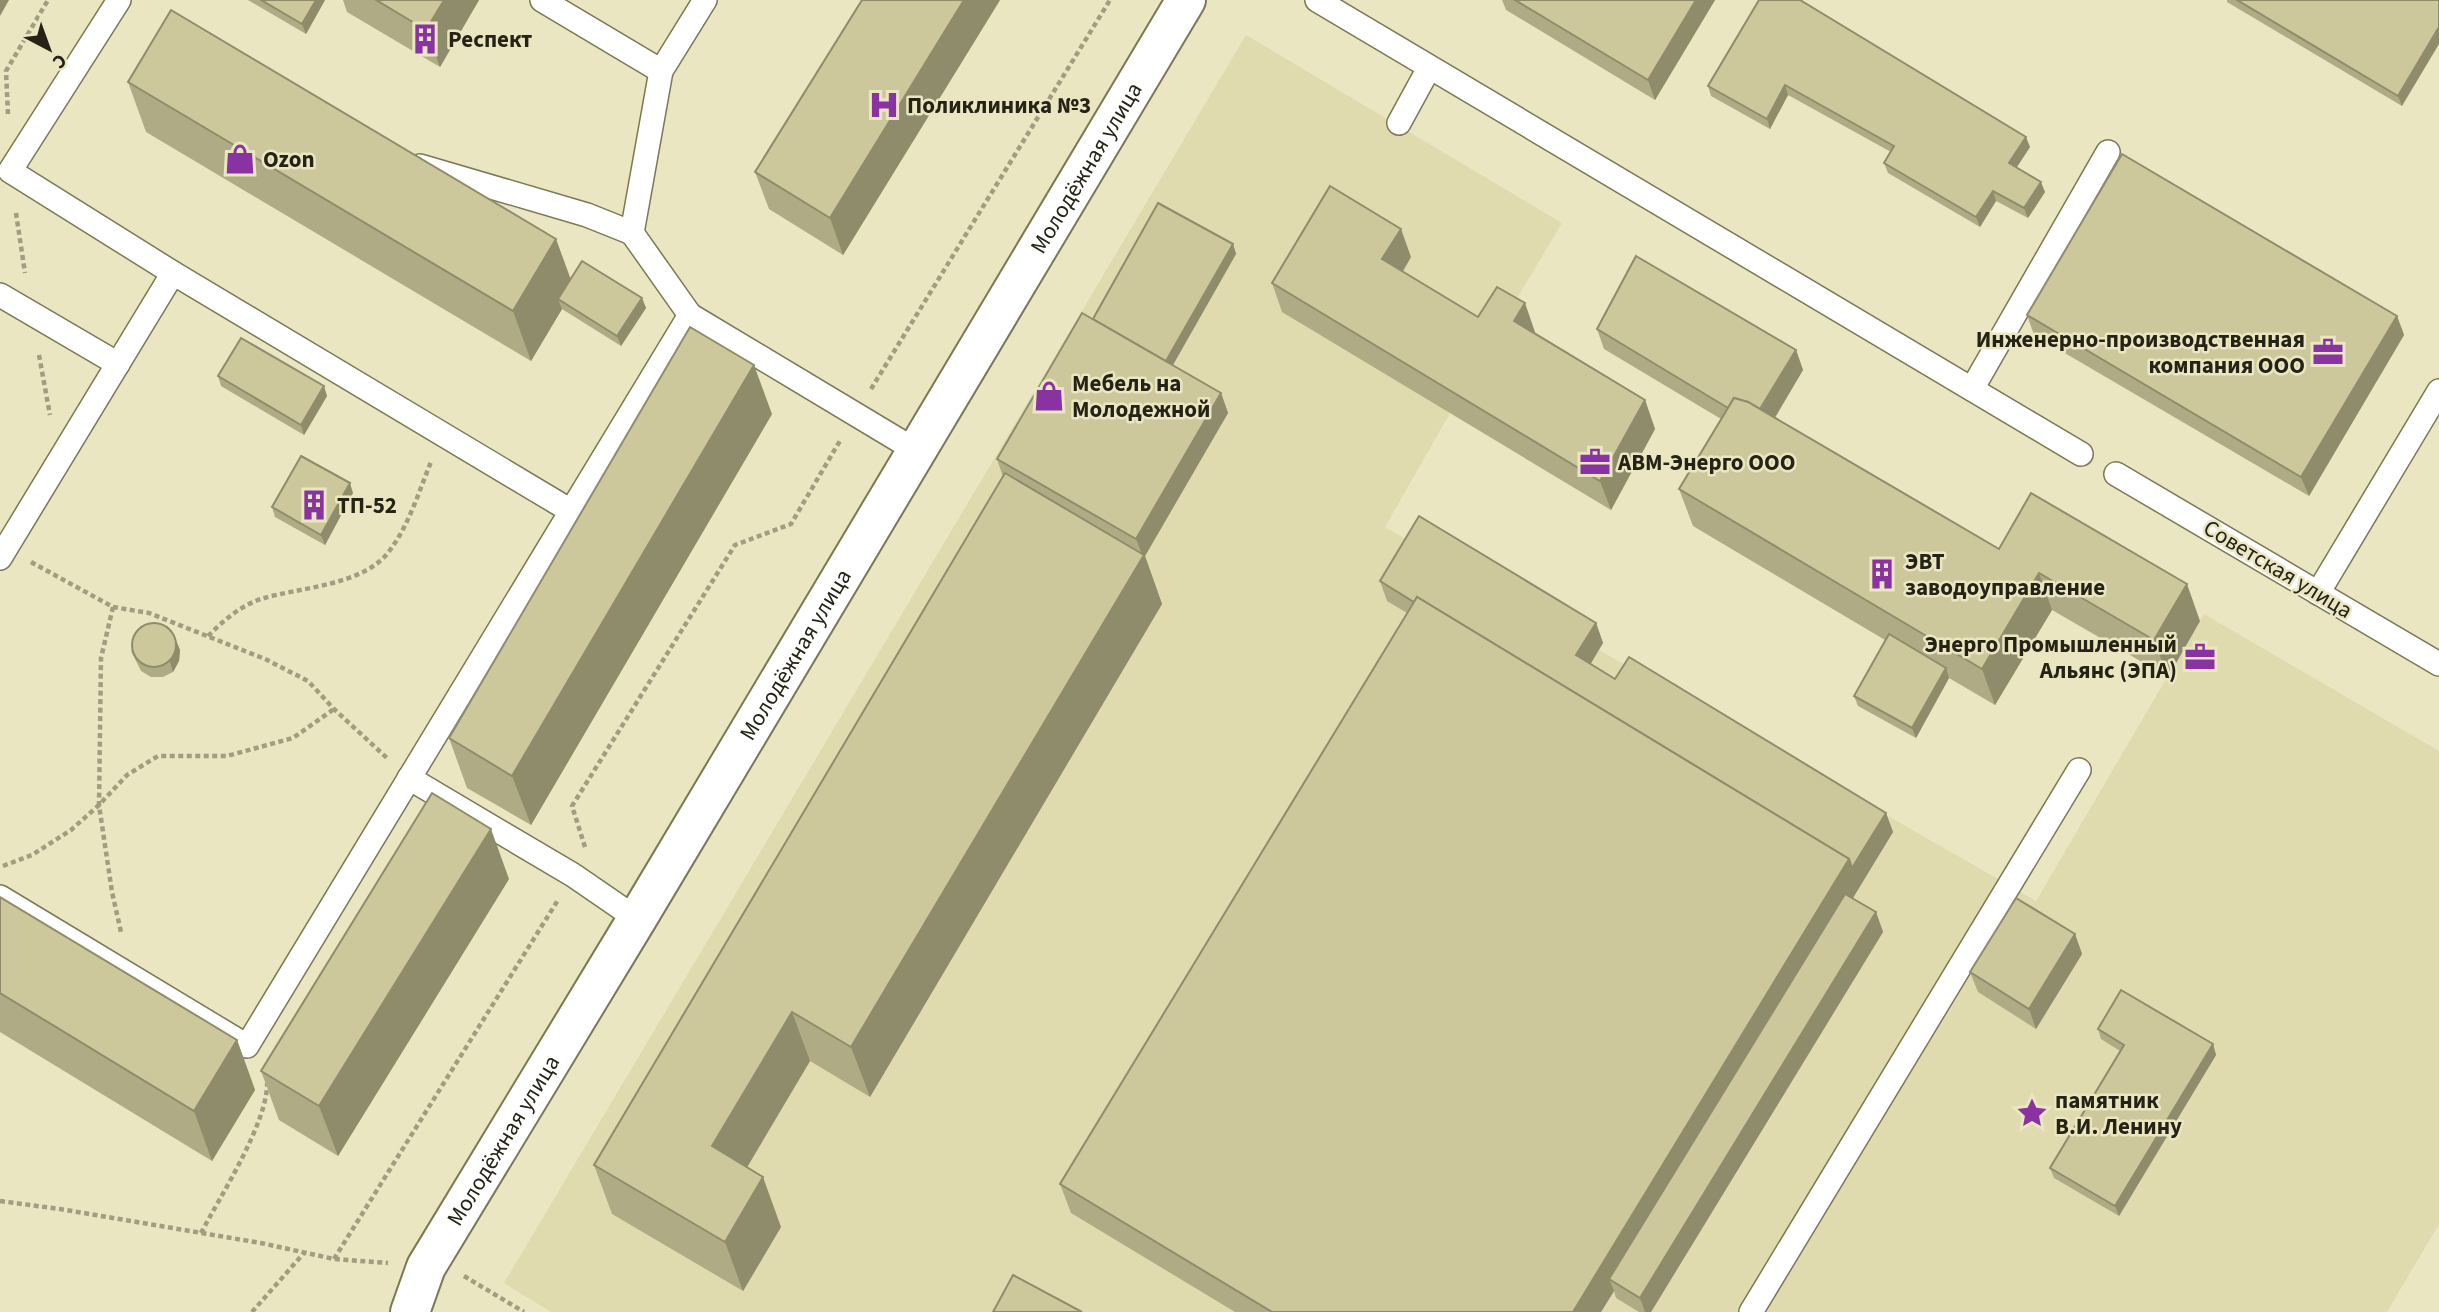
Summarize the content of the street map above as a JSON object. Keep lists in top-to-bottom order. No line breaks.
{"streets":{"street":["Молодёжная улица"],"lane":["Советская улица"]},"places":{"building":["Респект","ТП-52","ЭВТ заводоуправление"],"hospital":["Поликлиника №3"],"shop":["Ozon","Мебель на Молодежной"],"office":["Инженерно-производственная компания ООО","АВМ-Энерго ООО","Энерго Промышленный Альянс (ЭПА)"],"place":["памятник В.И. Ленину"]},"north":"bottom right"}
